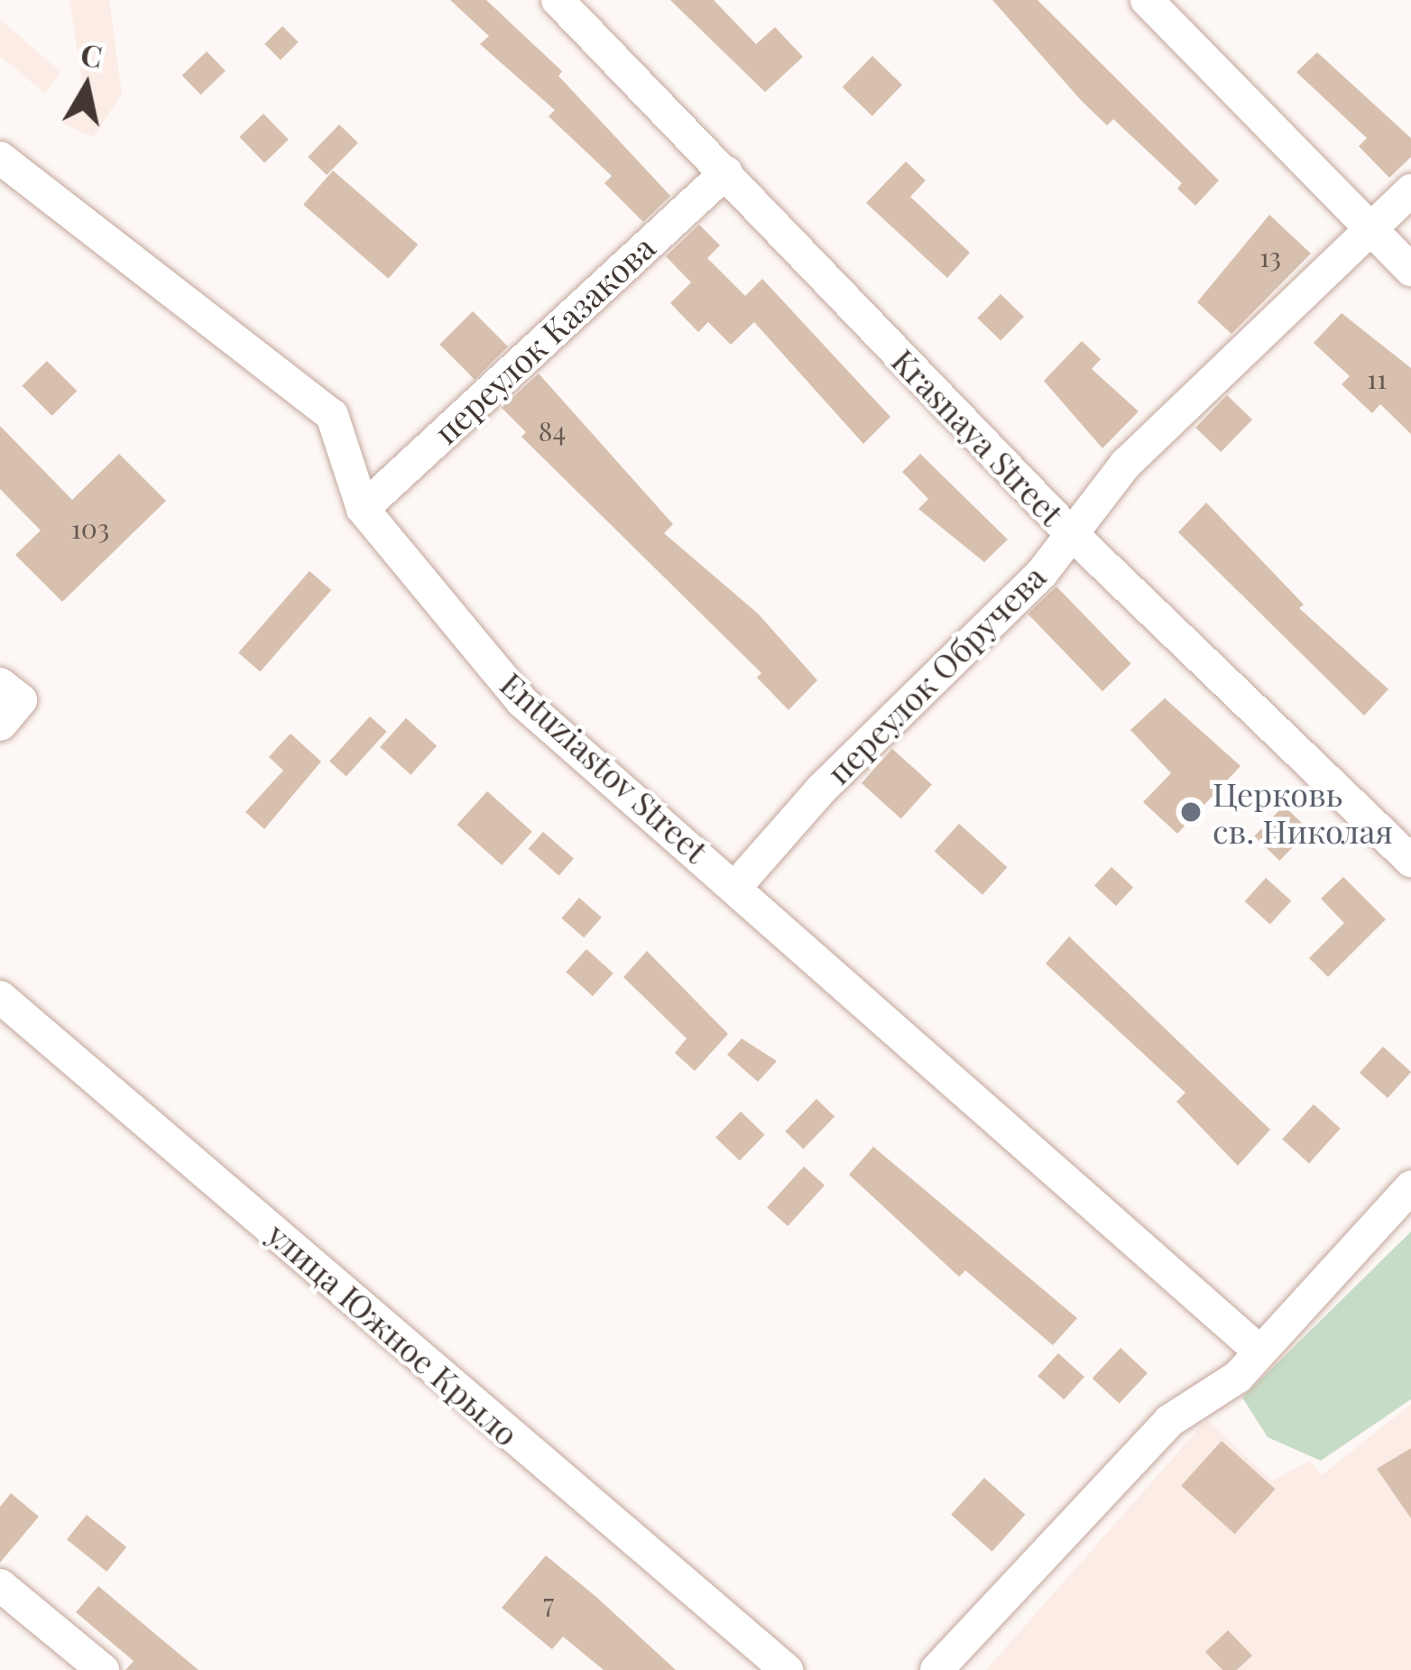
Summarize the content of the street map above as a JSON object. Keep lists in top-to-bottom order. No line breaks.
{"streets":{"street":["переулок Казакова","Krasnaya Street","переулок Обручева","Entuziastov Street","улица Южное Крыло"]},"crossings":[["переулок Казакова","Krasnaya Street"],["переулок Казакова","Entuziastov Street"],["Krasnaya Street","переулок Обручева"],["переулок Обручева","Entuziastov Street"]],"places":["Церковь св. Николая"],"house_numbers":["13","11","84","103","7"],"north":"top"}
